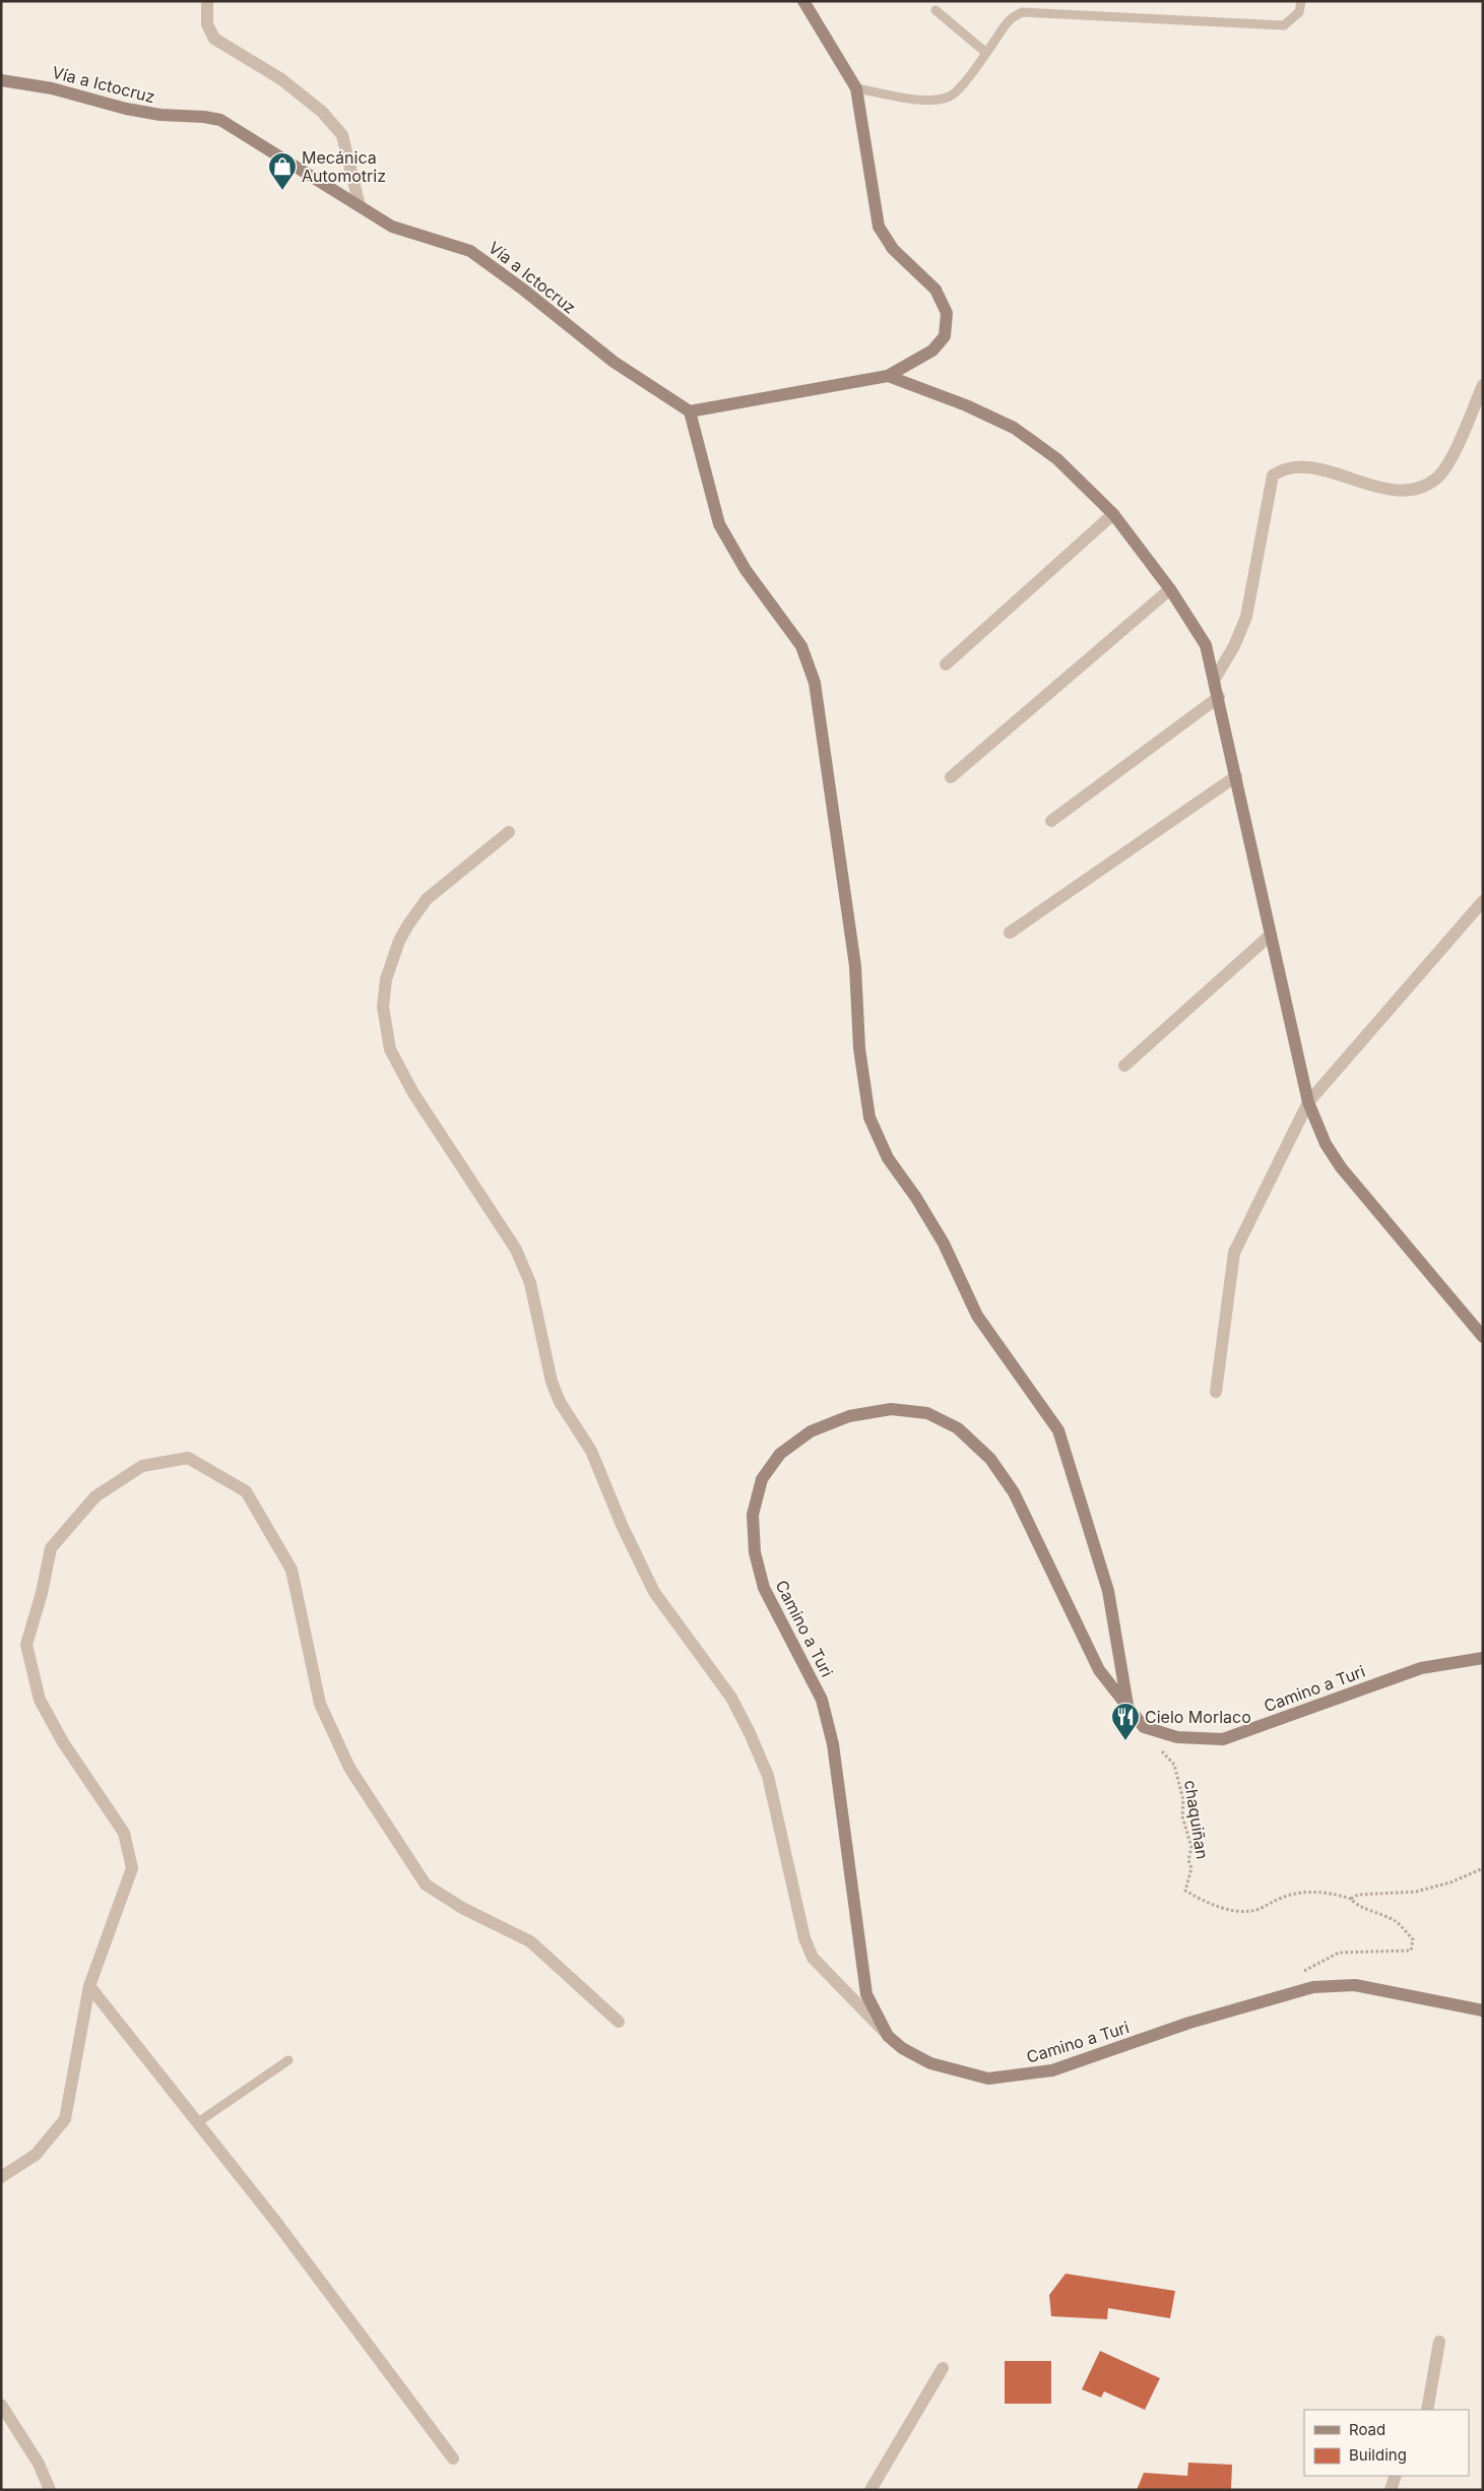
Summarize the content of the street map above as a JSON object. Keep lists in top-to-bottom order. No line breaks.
{"streets":{"street":["Vía a Ictocruz","Camino a Turi"],"path":["chaquiñan"]},"places":{"shop":["Mecánica Automotriz"],"restaurant":["Cielo Morlaco"]},"legend":["Road","Building"]}
